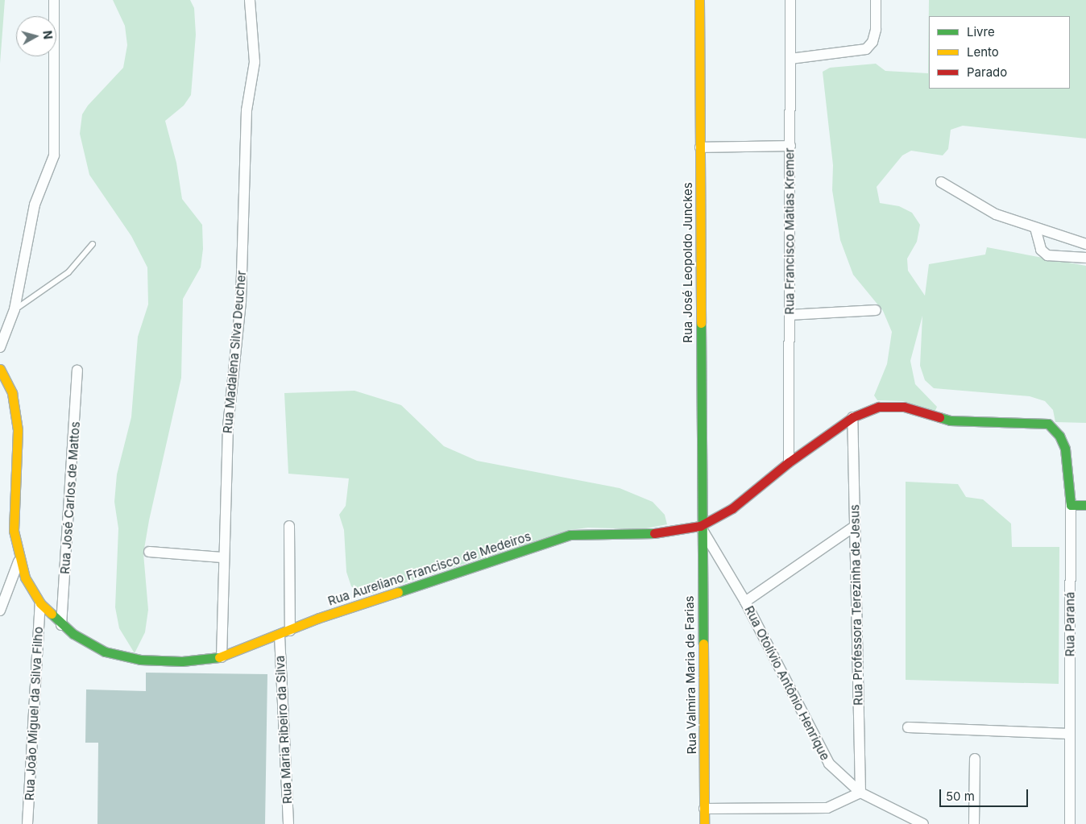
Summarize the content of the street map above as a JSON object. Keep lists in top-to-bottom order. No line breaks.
{"streets":{"street":["Rua Francisco Matias Kremer","Rua José Leopoldo Junckes","Rua Madalena Silva Deucher","Rua José Carlos de Mattos","Rua Aureliano Francisco de Medeiros","Rua Professora Terezinha de Jesus","Rua Paraná","Rua Valmira Maria de Farias","Rua Otolívio Antônio Henrique","Rua João Miguel da Silva Filho","Rua Maria Ribeiro da Silva"]},"crossings":[["Rua Francisco Matias Kremer","Rua Aureliano Francisco de Medeiros"],["Rua José Leopoldo Junckes","Rua Aureliano Francisco de Medeiros"],["Rua José Leopoldo Junckes","Rua Valmira Maria de Farias"],["Rua José Leopoldo Junckes","Rua Otolívio Antônio Henrique"],["Rua Madalena Silva Deucher","Rua Aureliano Francisco de Medeiros"],["Rua José Carlos de Mattos","Rua Aureliano Francisco de Medeiros"],["Rua Aureliano Francisco de Medeiros","Rua Professora Terezinha de Jesus"],["Rua Aureliano Francisco de Medeiros","Rua Paraná"],["Rua Aureliano Francisco de Medeiros","Rua Valmira Maria de Farias"],["Rua Aureliano Francisco de Medeiros","Rua Otolívio Antônio Henrique"],["Rua Aureliano Francisco de Medeiros","Rua João Miguel da Silva Filho"],["Rua Aureliano Francisco de Medeiros","Rua Maria Ribeiro da Silva"],["Rua Professora Terezinha de Jesus","Rua Otolívio Antônio Henrique"],["Rua Valmira Maria de Farias","Rua Otolívio Antônio Henrique"]],"legend":["Livre","Lento","Parado"],"scale_bar":"50 m","north":"right"}
